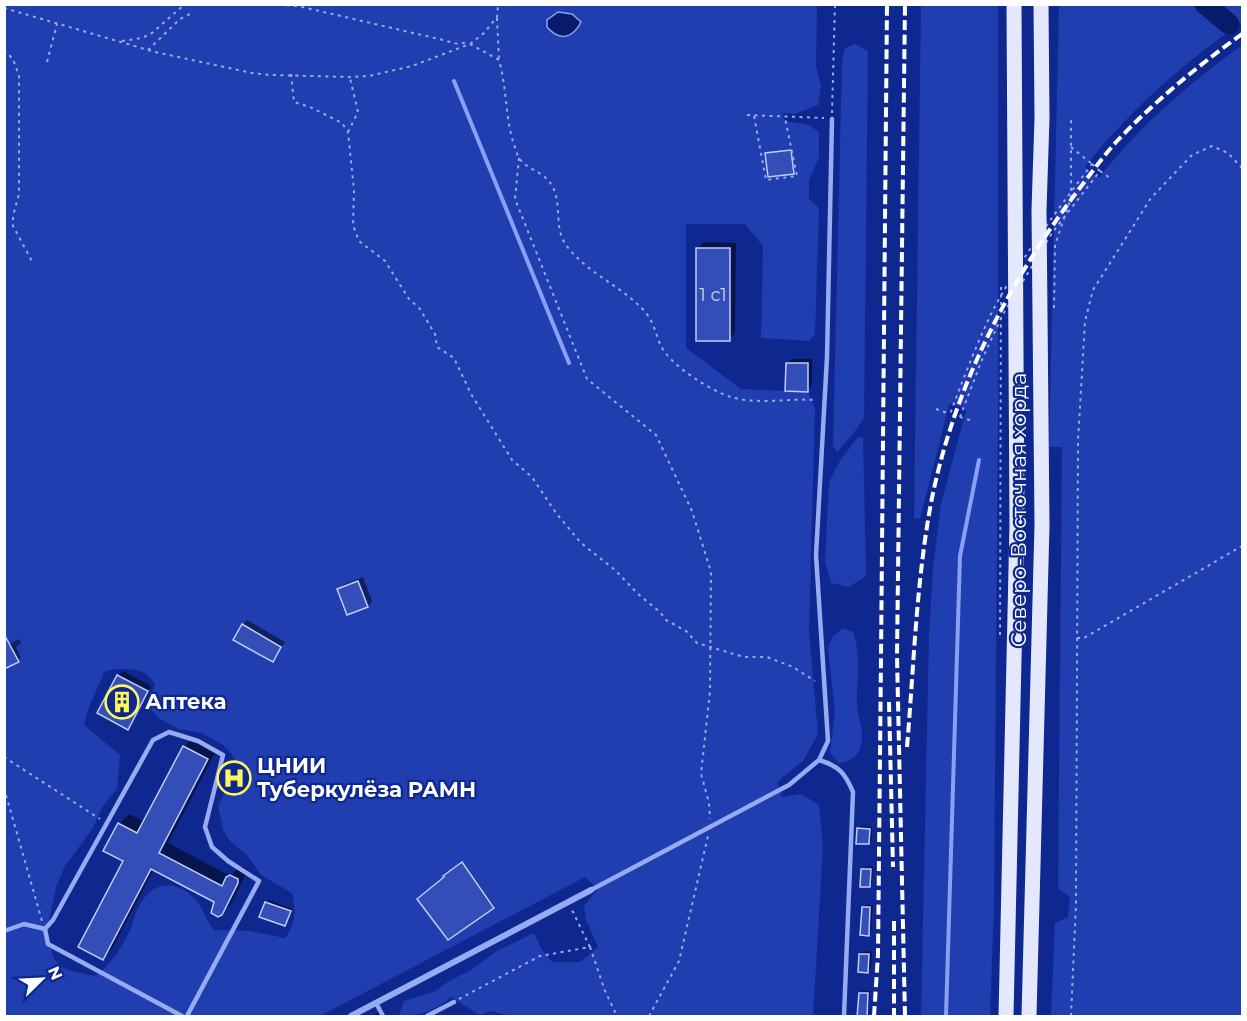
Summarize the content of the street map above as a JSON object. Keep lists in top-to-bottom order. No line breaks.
{"streets":{"main road":["Северо-Восточная хорда"]},"places":{"building":["Аптека"],"hospital":["ЦНИИ Туберкулёза РАМН"]},"house_numbers":["1 с1"],"north":"top right"}
